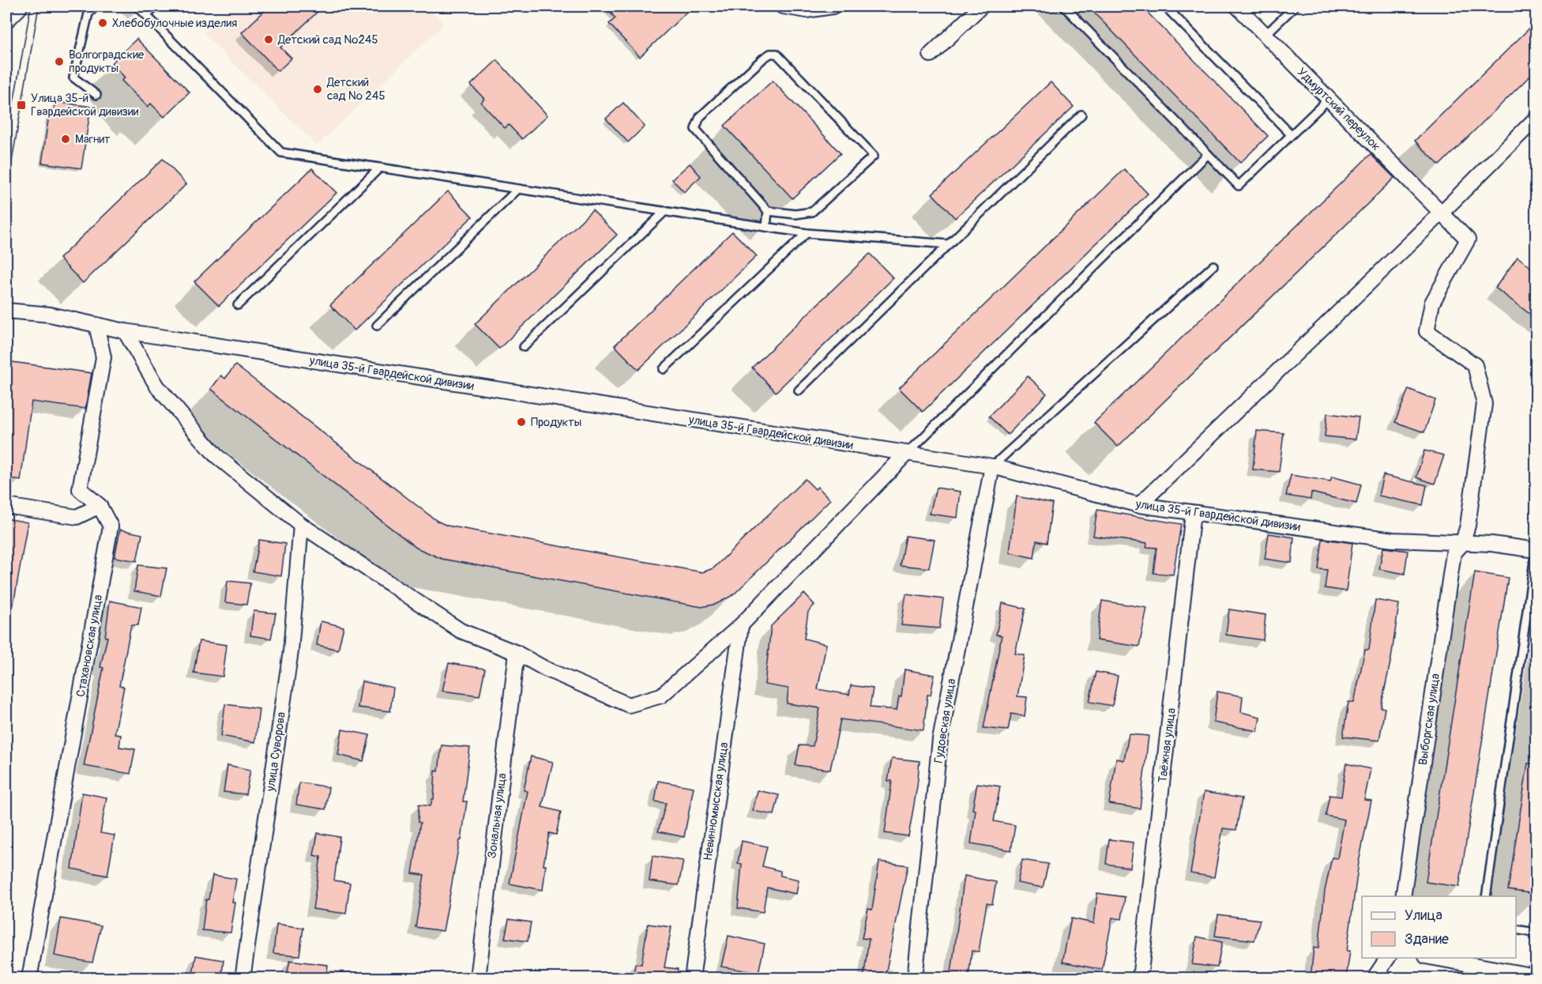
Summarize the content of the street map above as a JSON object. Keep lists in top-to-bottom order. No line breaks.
{"streets":{"street":["Удмуртский переулок","улица 35-й Гвардейской дивизии","Стахановская улица","Выборгская улица","Гудовская улица","Таёжная улица","улица Суворова","Невинномысская улица","Зональная улица"]},"crossings":[["Удмуртский переулок","улица 35-й Гвардейской дивизии"],["Удмуртский переулок","Выборгская улица"],["улица 35-й Гвардейской дивизии","Стахановская улица"],["улица 35-й Гвардейской дивизии","Выборгская улица"],["улица 35-й Гвардейской дивизии","Гудовская улица"],["улица 35-й Гвардейской дивизии","Таёжная улица"]],"places":{"other":["Хлебобулочные изделия","Детский сад №245","Волгоградские продукты","Детский сад № 245","Магнит","Продукты"],"transit":["Улица 35-й Гвардейской дивизии"]},"legend":["Улица","Здание"]}
